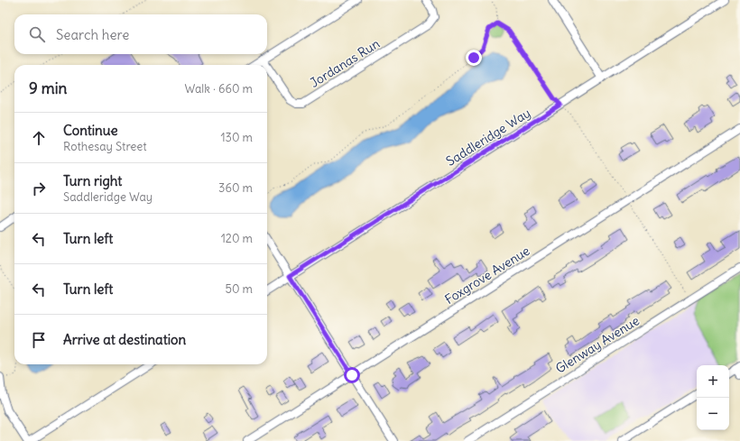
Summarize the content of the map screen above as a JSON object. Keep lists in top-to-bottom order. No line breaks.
{"streets":{"street":["Jordanas Run","Saddleridge Way","Foxgrove Avenue","Glenway Avenue"]},"page":{"search":"Search here","heading":["9 min","Walk · 660 m"],"list":[["Continue","Rothesay Street","130 m"],["Turn right","Saddleridge Way","360 m"],["Turn left","120 m"],["Turn left","50 m"],"Arrive at destination"],"map_buttons":["+","−"]}}
